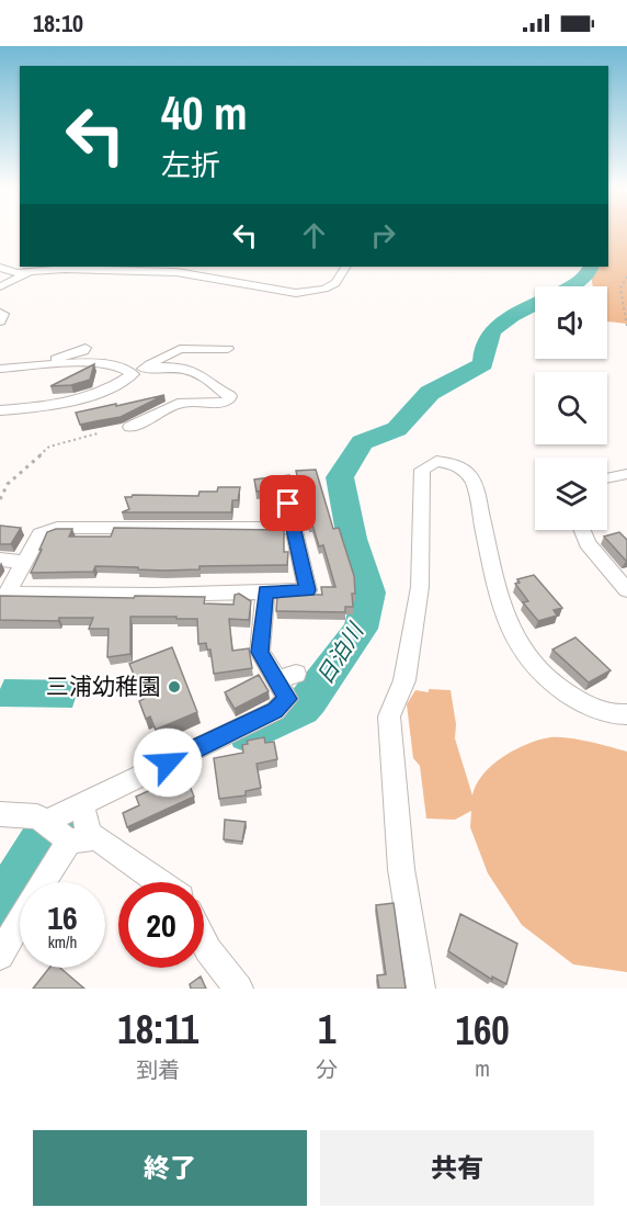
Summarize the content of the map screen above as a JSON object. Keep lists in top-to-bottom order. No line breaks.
{"water":["日泊川"],"places":["三浦幼稚園"],"page":{"status":"18:10","turn":["40 m","左折"],"speed":"16 km/h","limit":"20","eta":["18:11","到着","1","分","160","m"],"buttons":["終了","共有"]}}
